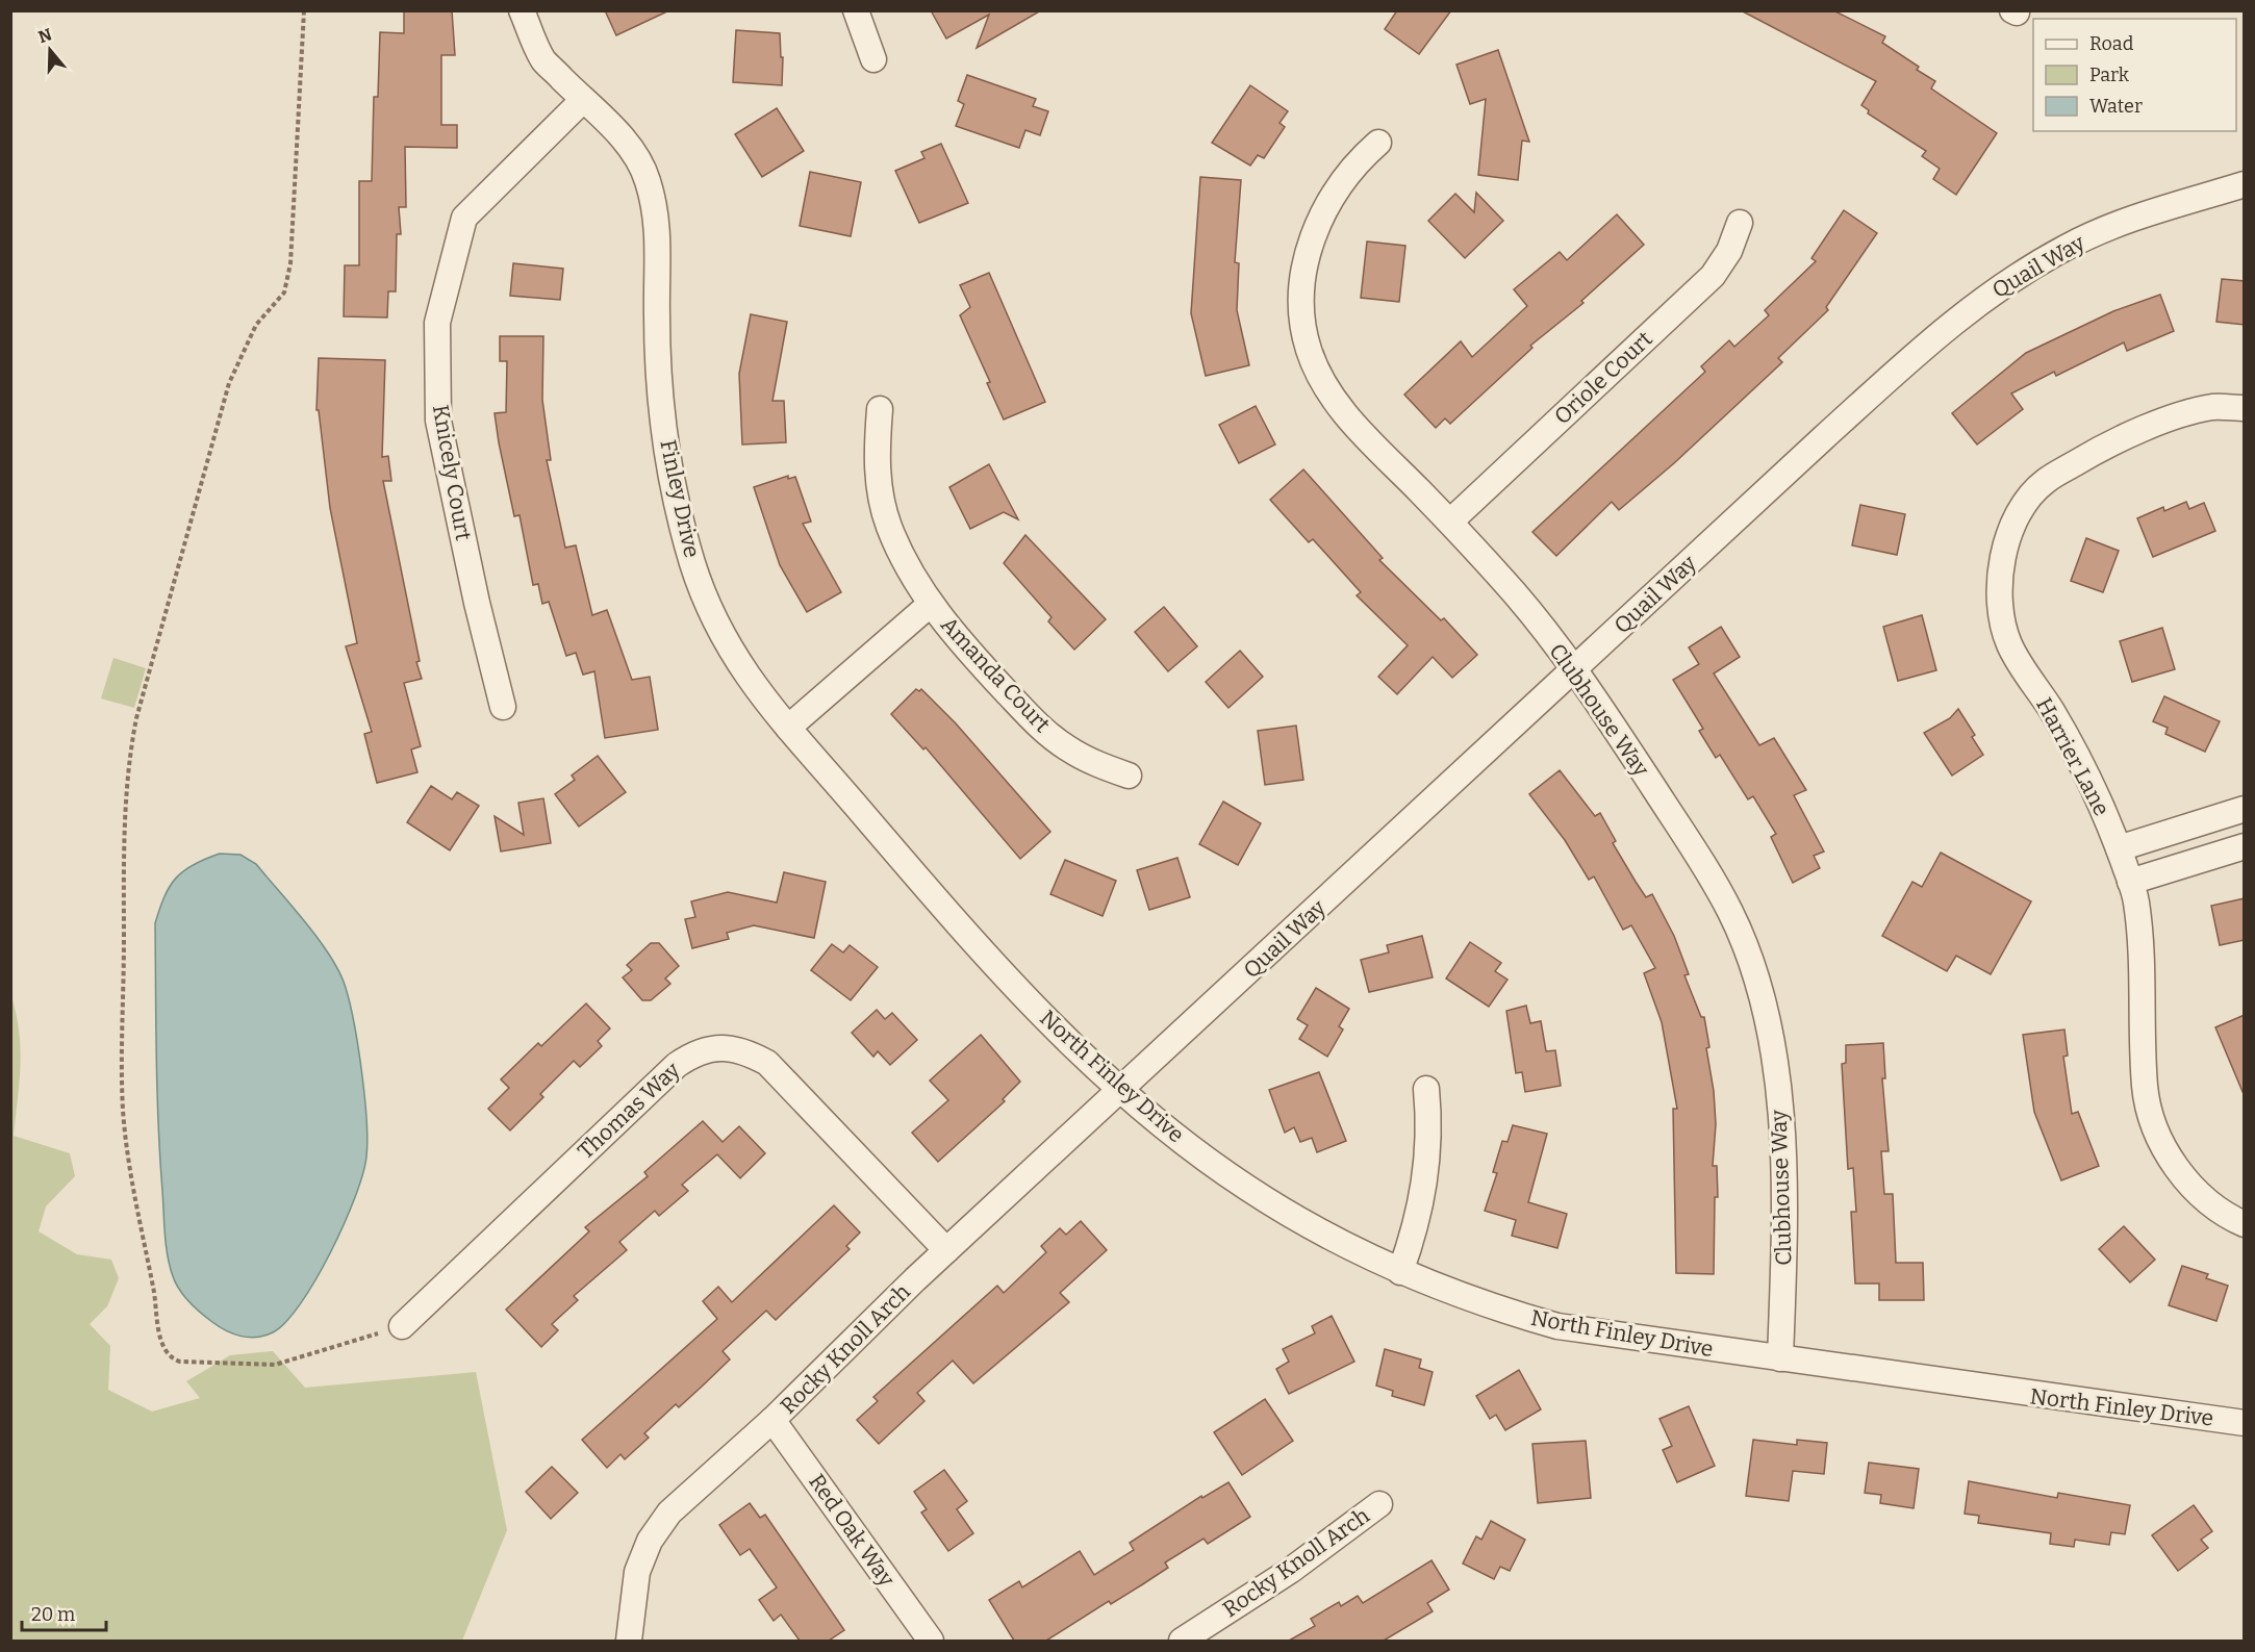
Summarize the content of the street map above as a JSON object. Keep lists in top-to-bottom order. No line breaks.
{"streets":{"street":["Quail Way","Oriole Court","Knicely Court","Finley Drive","Amanda Court","Clubhouse Way","Harrier Lane","North Finley Drive","Thomas Way","Rocky Knoll Arch","Red Oak Way"]},"crossings":[["Quail Way","Clubhouse Way"],["Quail Way","North Finley Drive"],["Quail Way","Rocky Knoll Arch"],["Oriole Court","Clubhouse Way"],["Knicely Court","Finley Drive"],["Finley Drive","Amanda Court"],["Finley Drive","North Finley Drive"],["Clubhouse Way","North Finley Drive"],["North Finley Drive","Rocky Knoll Arch"],["Thomas Way","Rocky Knoll Arch"],["Rocky Knoll Arch","Red Oak Way"]],"legend":["Road","Park","Water"],"scale_bar":"20 m","north":"top"}
